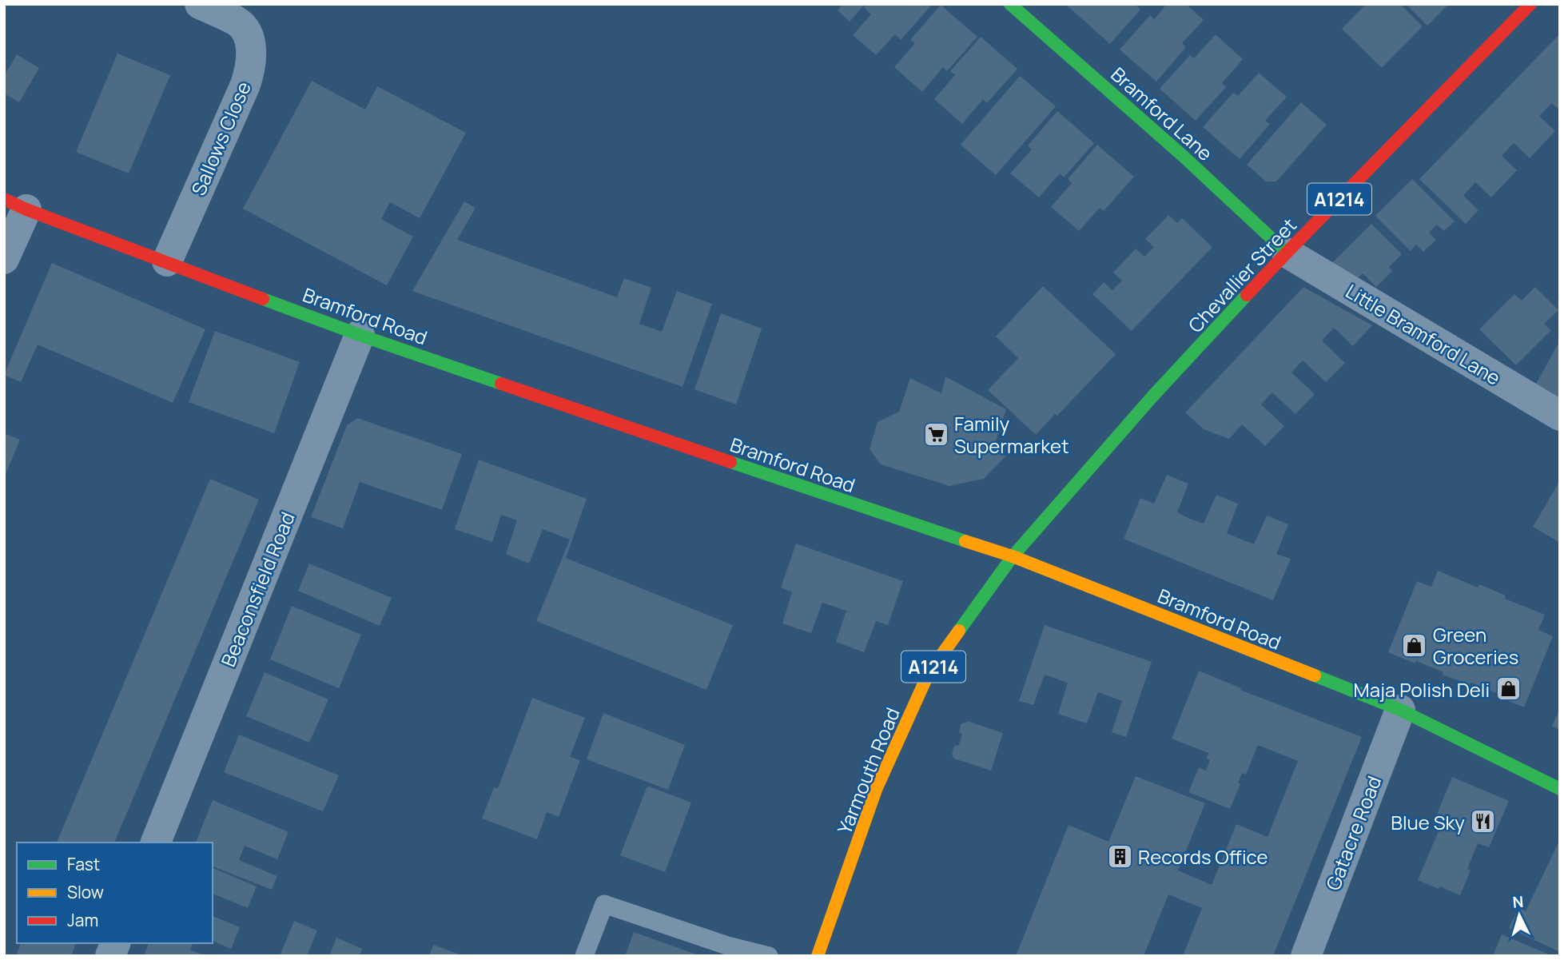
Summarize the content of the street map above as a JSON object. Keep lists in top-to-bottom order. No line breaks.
{"streets":{"main road":["Bramford Lane","A1214","Chevallier Street","Bramford Road","Yarmouth Road"],"street":["Sallows Close","Little Bramford Lane","Beaconsfield Road","Gatacre Road"]},"crossings":[["Bramford Lane","Chevallier Street"],["Bramford Lane","Little Bramford Lane"],["Sallows Close","Bramford Road"],["Chevallier Street","Bramford Road"],["Chevallier Street","Little Bramford Lane"],["Chevallier Street","Yarmouth Road"],["Bramford Road","Beaconsfield Road"],["Bramford Road","Yarmouth Road"],["Bramford Road","Gatacre Road"]],"places":{"supermarket":["Family Supermarket"],"shop":["Green Groceries","Maja Polish Deli"],"restaurant":["Blue Sky"],"building":["Records Office"]},"legend":["Fast","Slow","Jam"],"north":"top"}
